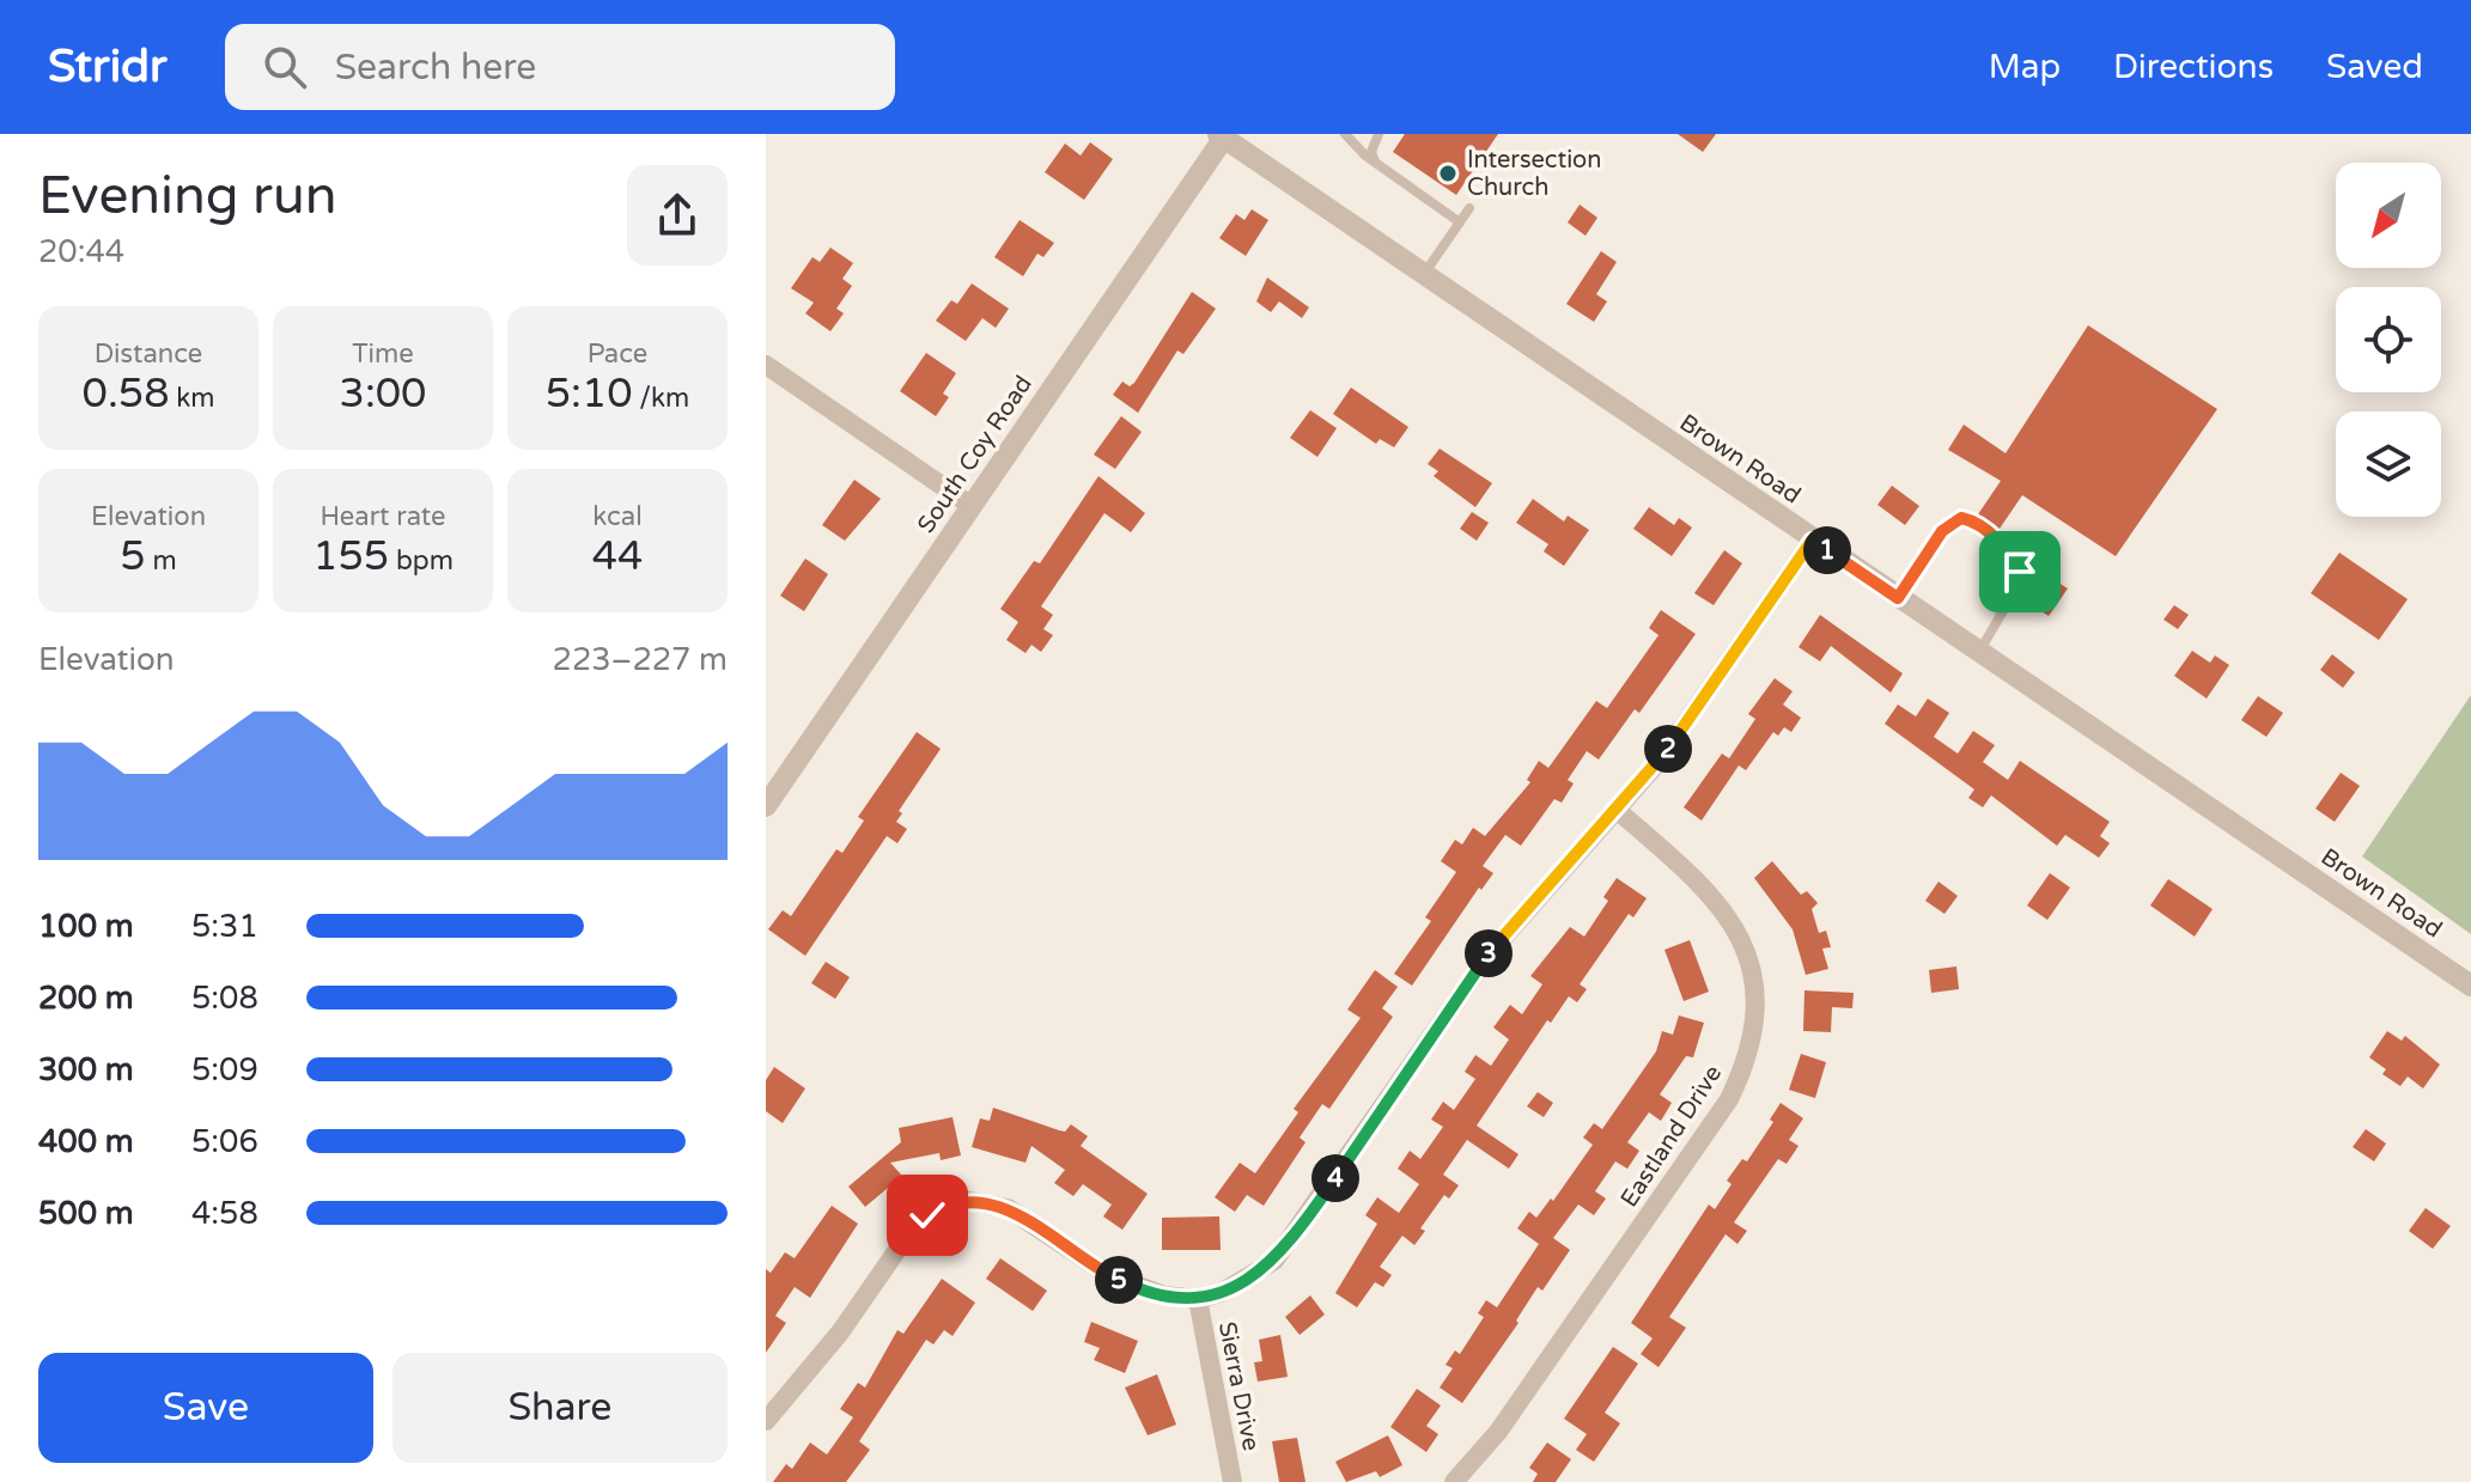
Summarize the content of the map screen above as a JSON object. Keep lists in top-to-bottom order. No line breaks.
{"streets":{"street":["South Coy Road","Brown Road","Eastland Drive","Sierra Drive"]},"crossings":[["South Coy Road","Brown Road"]],"places":["Intersection Church"],"north":"bottom left","page":{"header":"Stridr","search":"Search here","nav":["Map","Directions","Saved"],"heading":["Evening run","20:44"],"stats":[["Distance","0.58 km"],["Time","3:00"],["Pace","5:10 /km"],["Elevation","5 m"],["Heart rate","155 bpm"],["kcal","44"]],"pins":["1","2","3","4","5"],"chart":["Elevation","223–227 m"],"list":[{"name":"100 m","note":"5:31"},{"name":"200 m","note":"5:08"},{"name":"300 m","note":"5:09"},{"name":"400 m","note":"5:06"},{"name":"500 m","note":"4:58"}],"buttons":["Save","Share"]}}
